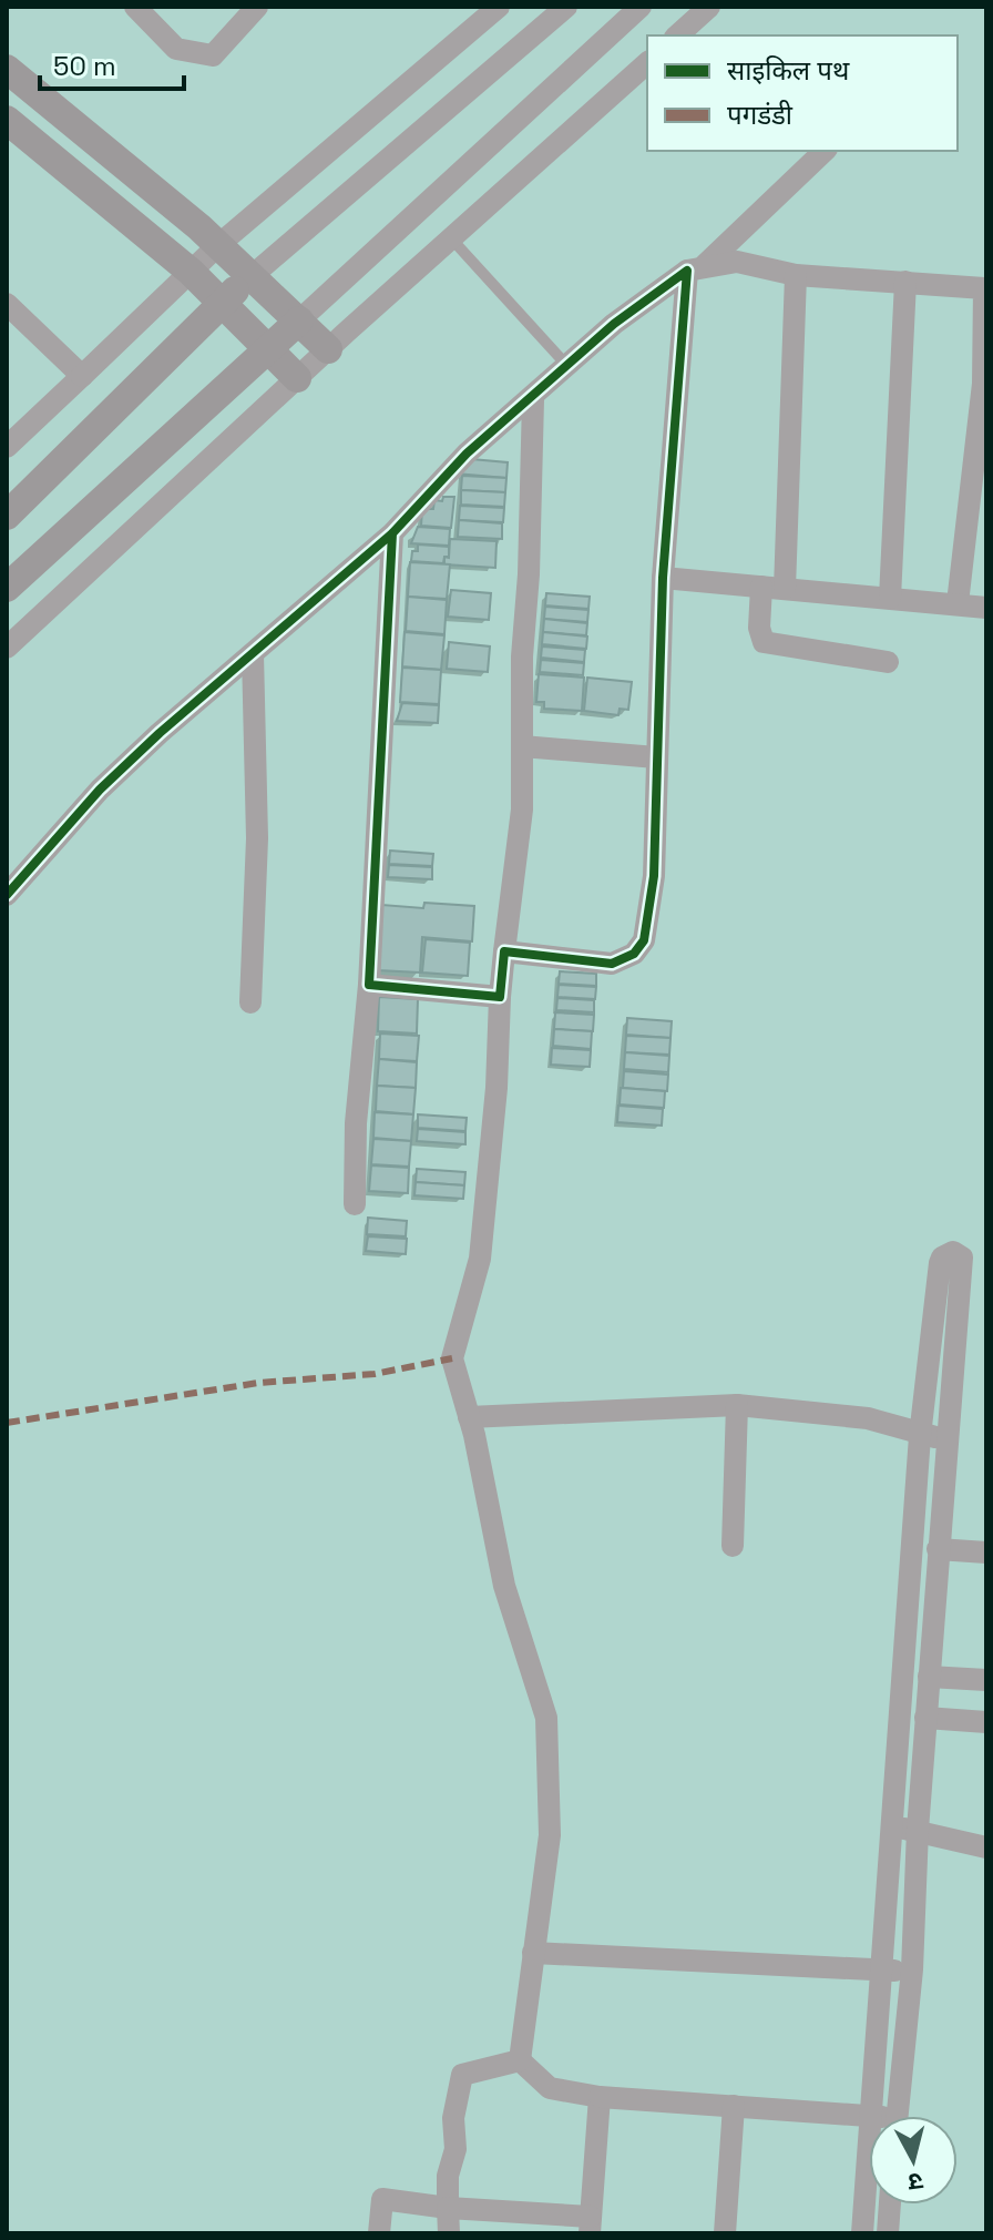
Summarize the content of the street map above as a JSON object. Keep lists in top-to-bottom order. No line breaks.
{"legend":["साइकिल पथ","पगडंडी"],"scale_bar":"50 m","north":"bottom"}
